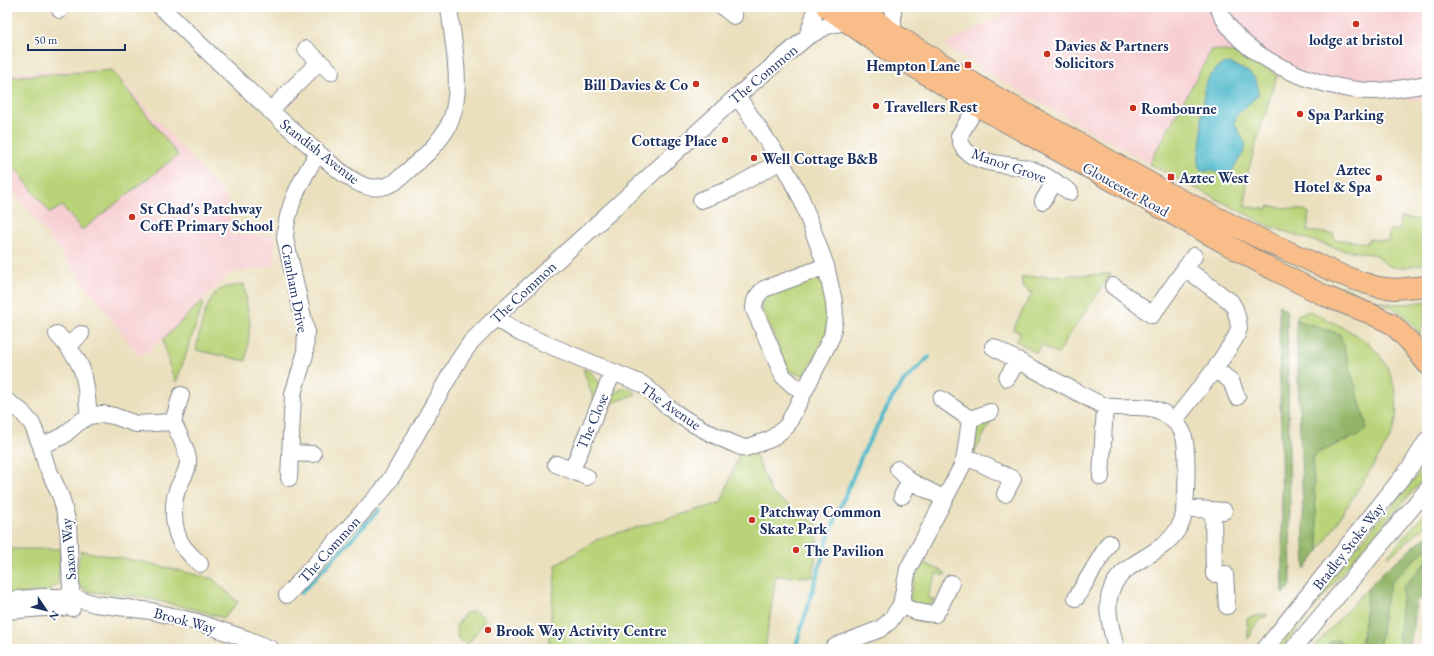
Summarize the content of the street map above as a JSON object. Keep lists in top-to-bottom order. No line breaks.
{"streets":{"main road":["Gloucester Road"],"street":["The Common","Standish Avenue","Manor Grove","Cranham Drive","The Avenue","The Close","Bradley Stoke Way","Saxon Way","Brook Way"]},"crossings":[["The Common","Gloucester Road"],["The Common","The Avenue"],["Standish Avenue","Cranham Drive"],["Manor Grove","Gloucester Road"],["The Avenue","The Close"],["Saxon Way","Brook Way"]],"places":{"other":["lodge at bristol","Davies & Partners Solicitors","Bill Davies & Co","Travellers Rest","Rombourne","Spa Parking","Cottage Place","Well Cottage B&B","Aztec Hotel & Spa","St Chad's Patchway CofE Primary School","Patchway Common Skate Park","The Pavilion","Brook Way Activity Centre"],"transit":["Hempton Lane","Aztec West"]},"scale_bar":"50 m","north":"bottom right"}
